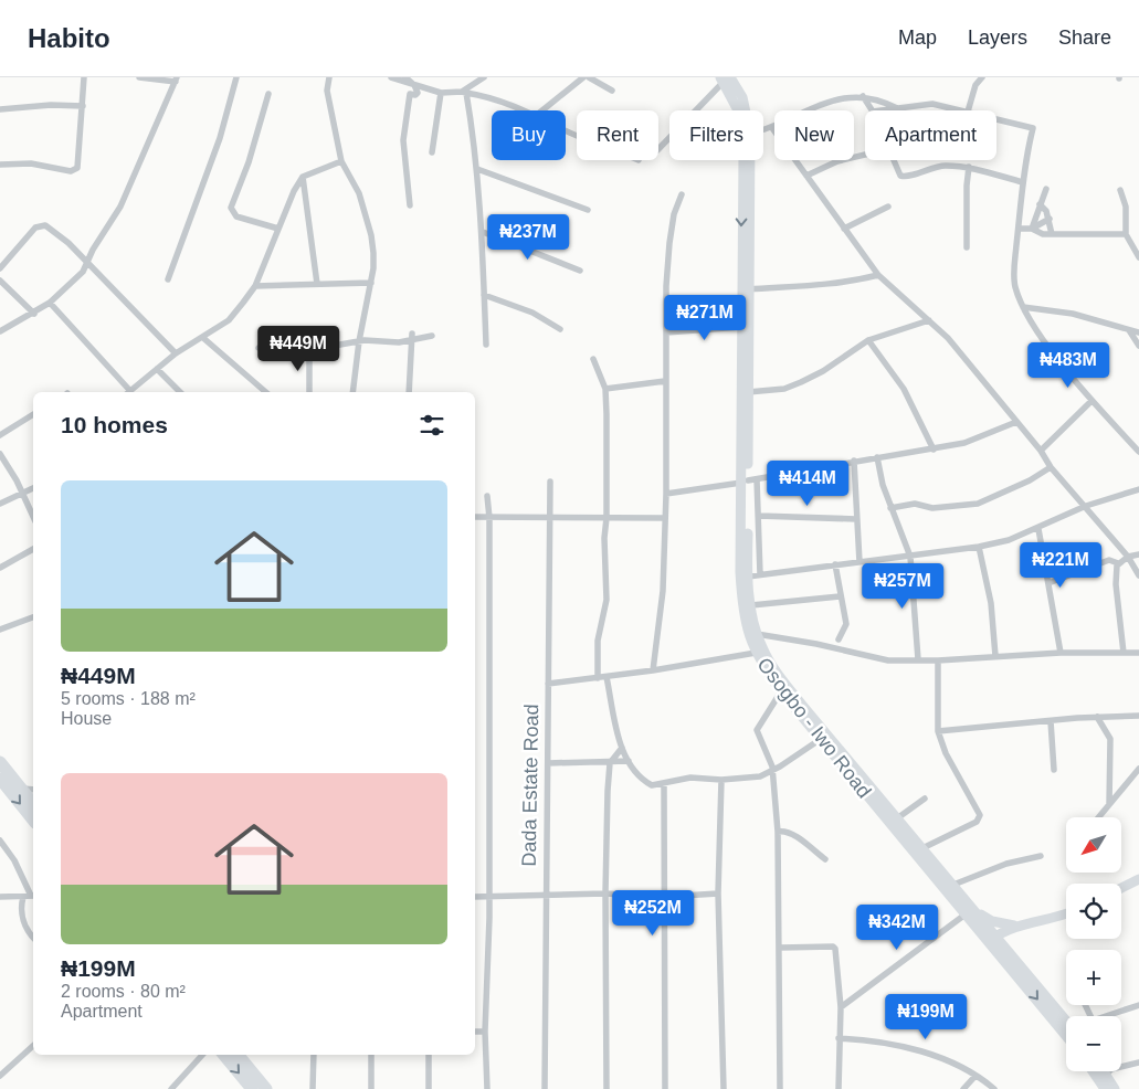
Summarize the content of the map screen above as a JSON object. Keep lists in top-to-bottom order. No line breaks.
{"streets":{"main road":["Osogbo - Iwo Road"],"street":["Dada Estate Road"]},"north":"bottom left","page":{"header":"Habito","nav":["Map","Layers","Share"],"chip":["Buy","Rent","Filters","New","Apartment"],"price":["₦237M","₦271M","₦449M","₦483M","₦414M","₦221M","₦257M","₦252M","₦342M","₦199M"],"heading":"10 homes","list":[{"name":"₦449M","note":"5 rooms · 188 m² · House"},{"name":"₦199M","note":"2 rooms · 80 m² · Apartment"}],"map_buttons":["+","−"]}}
